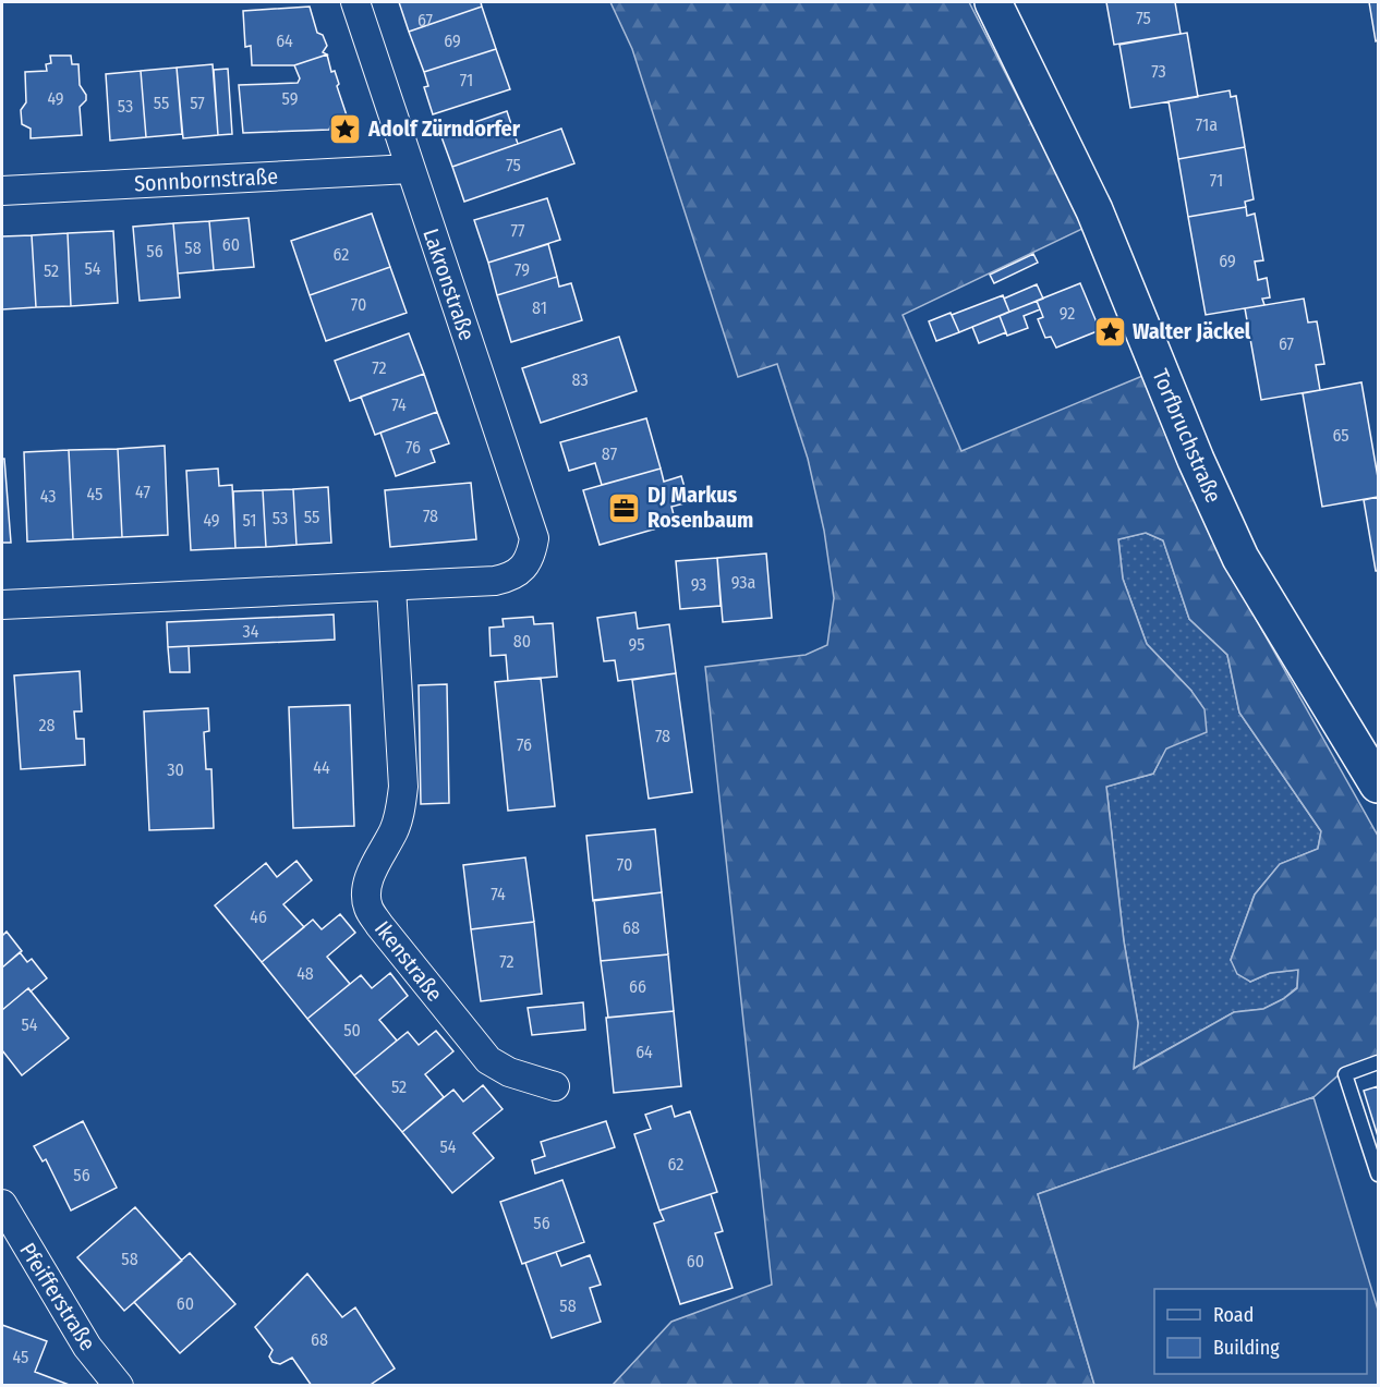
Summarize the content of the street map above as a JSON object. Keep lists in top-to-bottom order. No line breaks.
{"streets":{"main road":["Torfbruchstraße"],"street":["Sonnbornstraße","Lakronstraße","Ikenstraße","Pfeifferstraße"]},"crossings":[["Sonnbornstraße","Lakronstraße"],["Lakronstraße","Ikenstraße"]],"places":{"place":["Adolf Zürndorfer","Walter Jäckel"],"office":["DJ Markus Rosenbaum"]},"house_numbers":["75","67","64","69","73","71","49","59","55","57","53","71a","75","71","77","60","58","56","62","69","54","79","52","70","81","92","67","72","83","74","65","76","87","47","45","43","78","55","53","49","51","93a","93","34","80","95","28","78","76","44","30","70","74","46","68","72","48","66","54","50","64","52","54","62","56","56","58","60","60","58","68","45"],"legend":["Road","Building"]}
